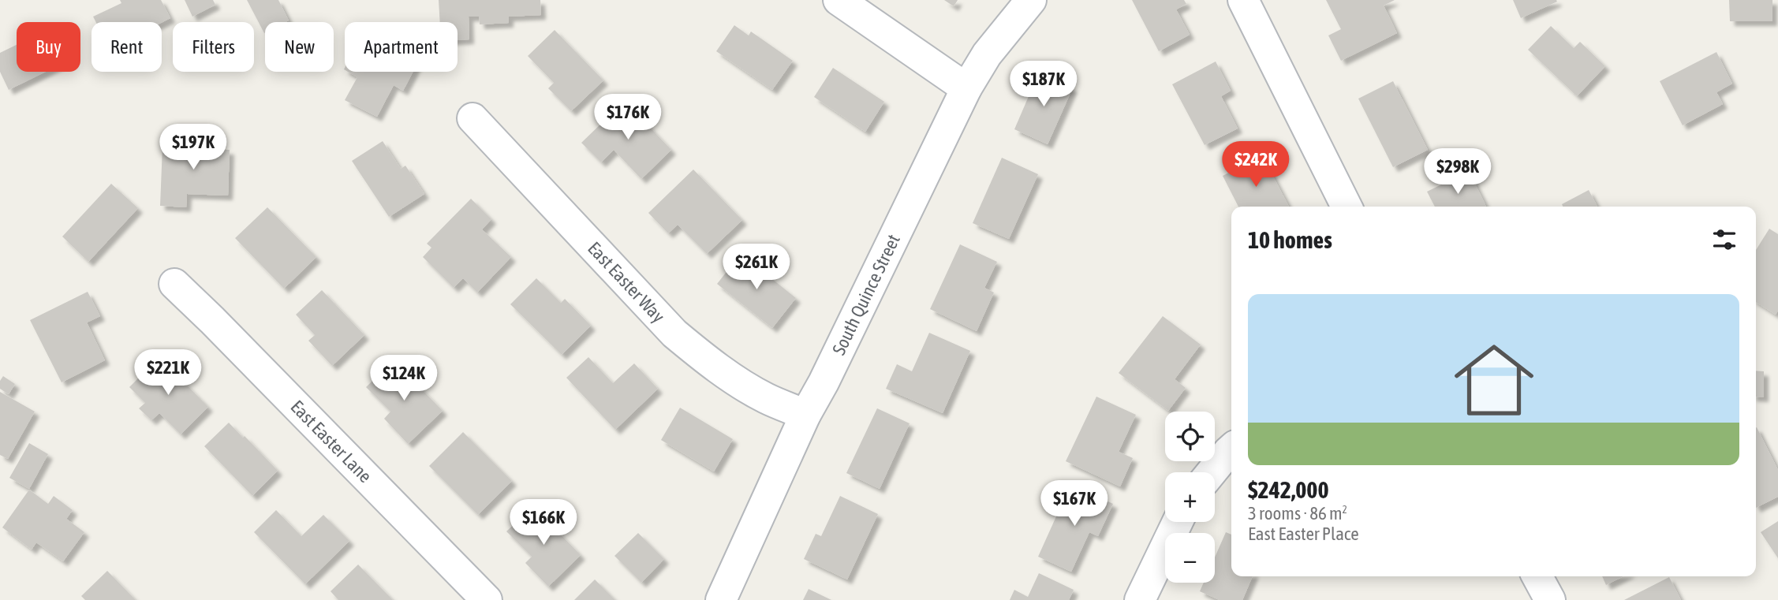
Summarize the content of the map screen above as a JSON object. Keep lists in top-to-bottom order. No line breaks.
{"streets":{"street":["East Easter Way","South Quince Street","East Easter Lane"]},"crossings":[["East Easter Way","South Quince Street"]],"page":{"chip":["Buy","Rent","Filters","New","Apartment"],"price":["$187K","$176K","$197K","$242K","$298K","$261K","$221K","$124K","$167K","$166K"],"heading":"10 homes","list":[{"name":"$242,000","note":"3 rooms · 86 m² · East Easter Place"}],"map_buttons":["+","−"]}}
